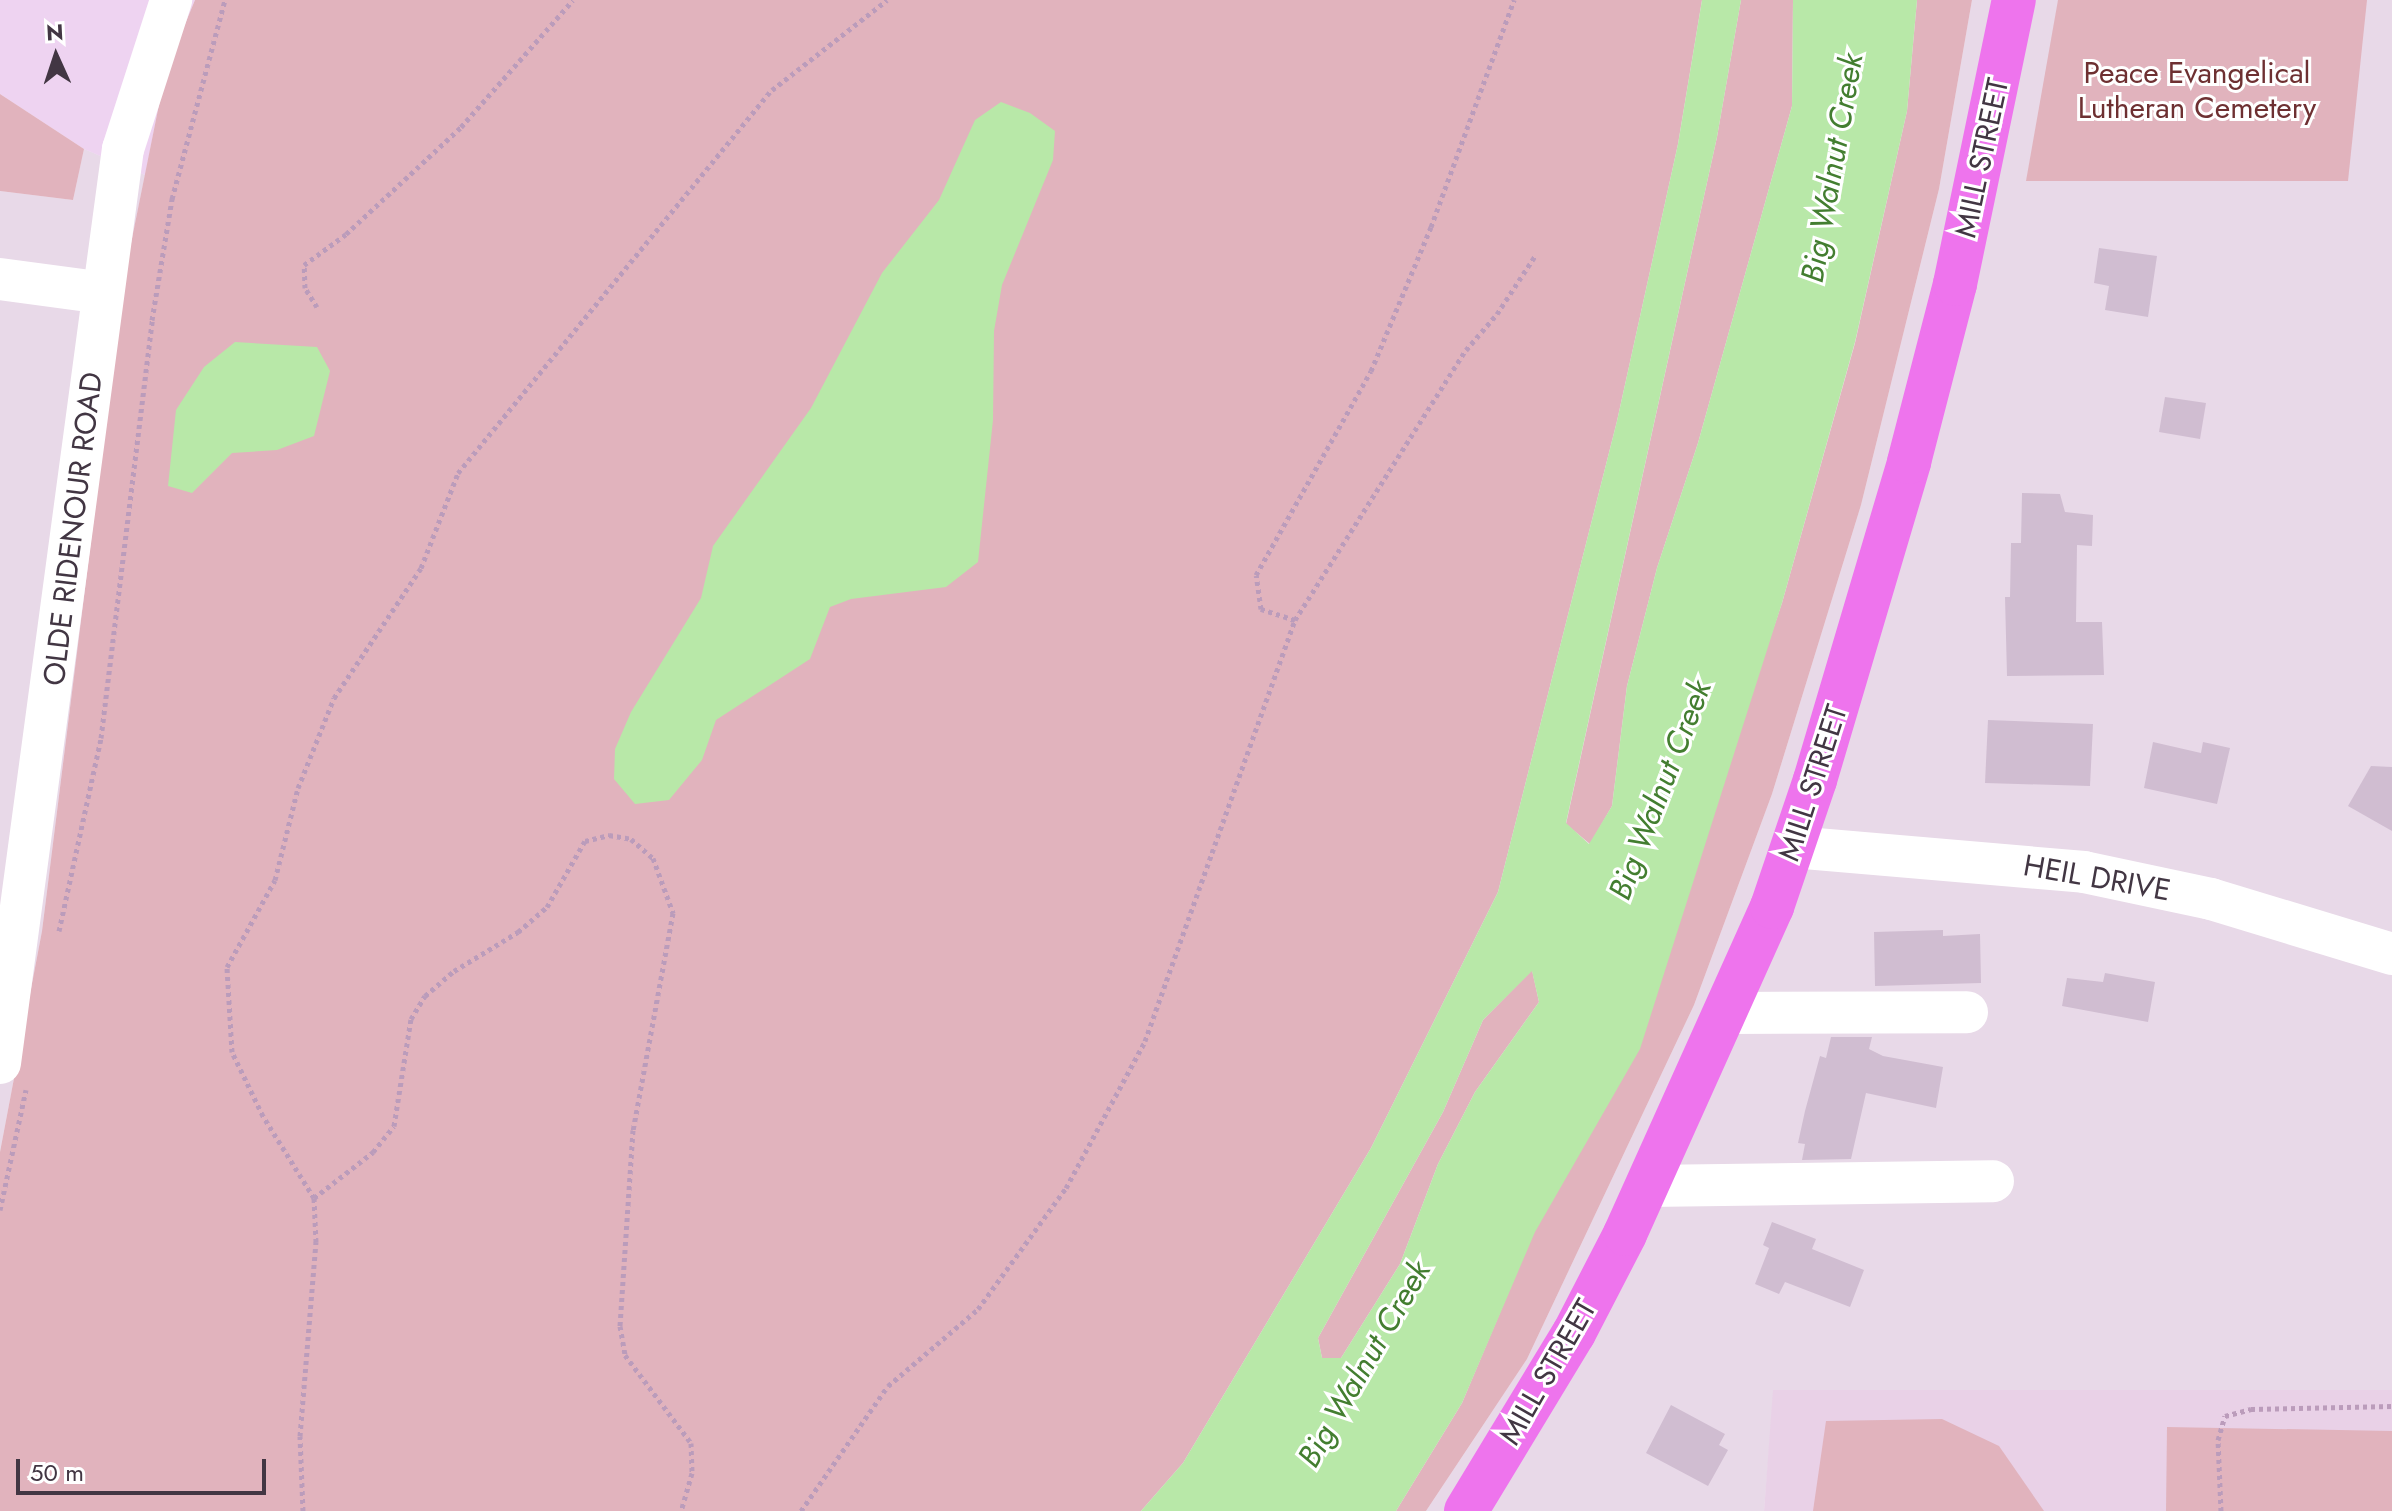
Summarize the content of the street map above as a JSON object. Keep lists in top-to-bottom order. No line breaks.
{"streets":{"highway":["MILL STREET"],"street":["OLDE RIDENOUR ROAD","HEIL DRIVE"]},"crossings":[["MILL STREET","HEIL DRIVE"]],"water":["Big Walnut Creek"],"parks":["Peace Evangelical Lutheran Cemetery"],"scale_bar":"50 m","north":"top"}
